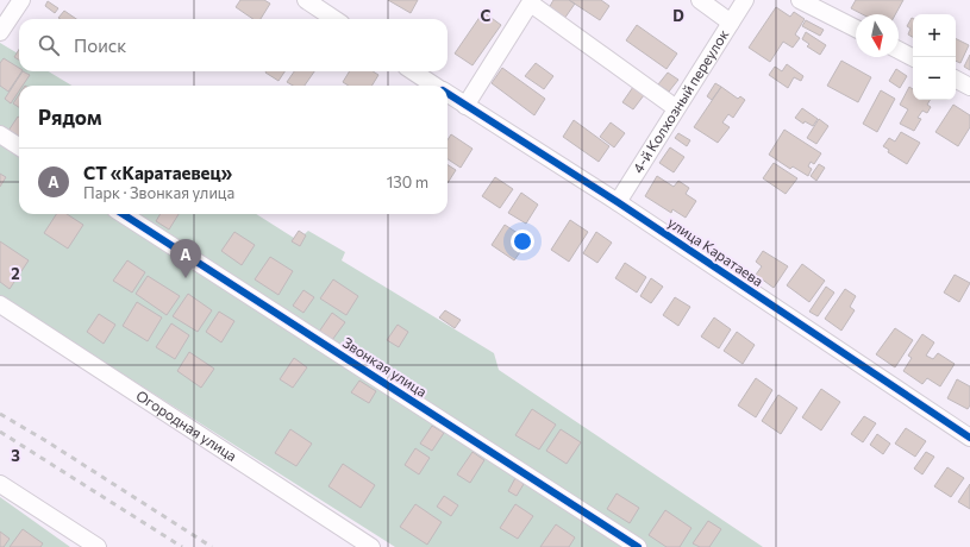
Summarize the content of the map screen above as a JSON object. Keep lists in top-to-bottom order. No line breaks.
{"streets":{"street":["4-й Колхозный переулок","улица Каратаева","Звонкая улица","Огородная улица"]},"crossings":[["4-й Колхозный переулок","улица Каратаева"]],"north":"bottom","page":{"map_buttons":["+","−"],"search":"Поиск","heading":"Рядом","list":[{"mark":"A","name":"СТ «Каратаевец»","note":"Парк · Звонкая улица","value":"130 m"}],"pins":"A"},"grid":{"columns":["C","D"],"rows":["2","3"]}}
